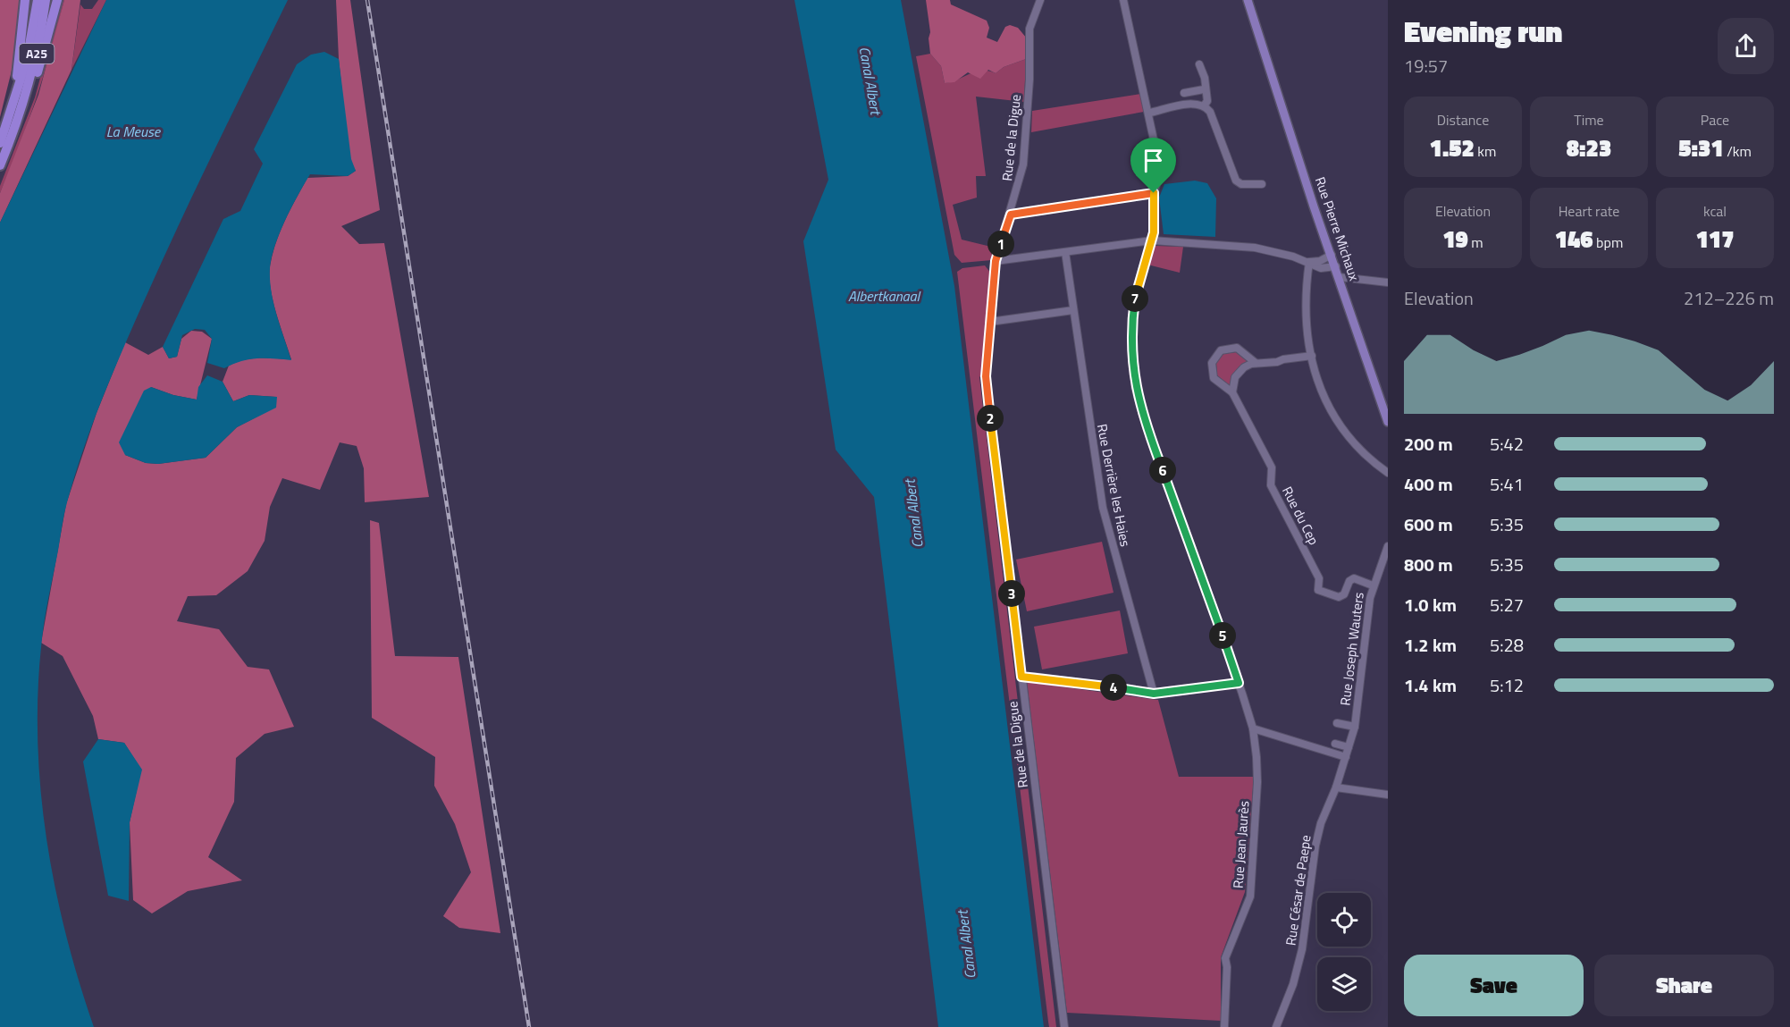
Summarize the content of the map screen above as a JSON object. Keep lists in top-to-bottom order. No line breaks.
{"streets":{"highway":["A25"],"main road":["Rue Pierre Michaux"],"street":["Rue de la Digue","Rue Derrière les Haies","Rue du Cep","Rue Joseph Wauters","Rue Jean Jaurès","Rue César de Paepe"]},"crossings":[["Rue du Cep","Rue Joseph Wauters"],["Rue Joseph Wauters","Rue César de Paepe"]],"water":["Canal Albert","La Meuse","Albertkanaal"],"page":{"heading":["Evening run","19:57"],"stats":[["Distance","1.52 km"],["Time","8:23"],["Pace","5:31 /km"],["Elevation","19 m"],["Heart rate","146 bpm"],["kcal","117"]],"pins":["1","7","2","6","3","5","4"],"chart":["Elevation","212–226 m"],"list":[{"name":"200 m","note":"5:42"},{"name":"400 m","note":"5:41"},{"name":"600 m","note":"5:35"},{"name":"800 m","note":"5:35"},{"name":"1.0 km","note":"5:27"},{"name":"1.2 km","note":"5:28"},{"name":"1.4 km","note":"5:12"}],"buttons":["Save","Share"]}}
